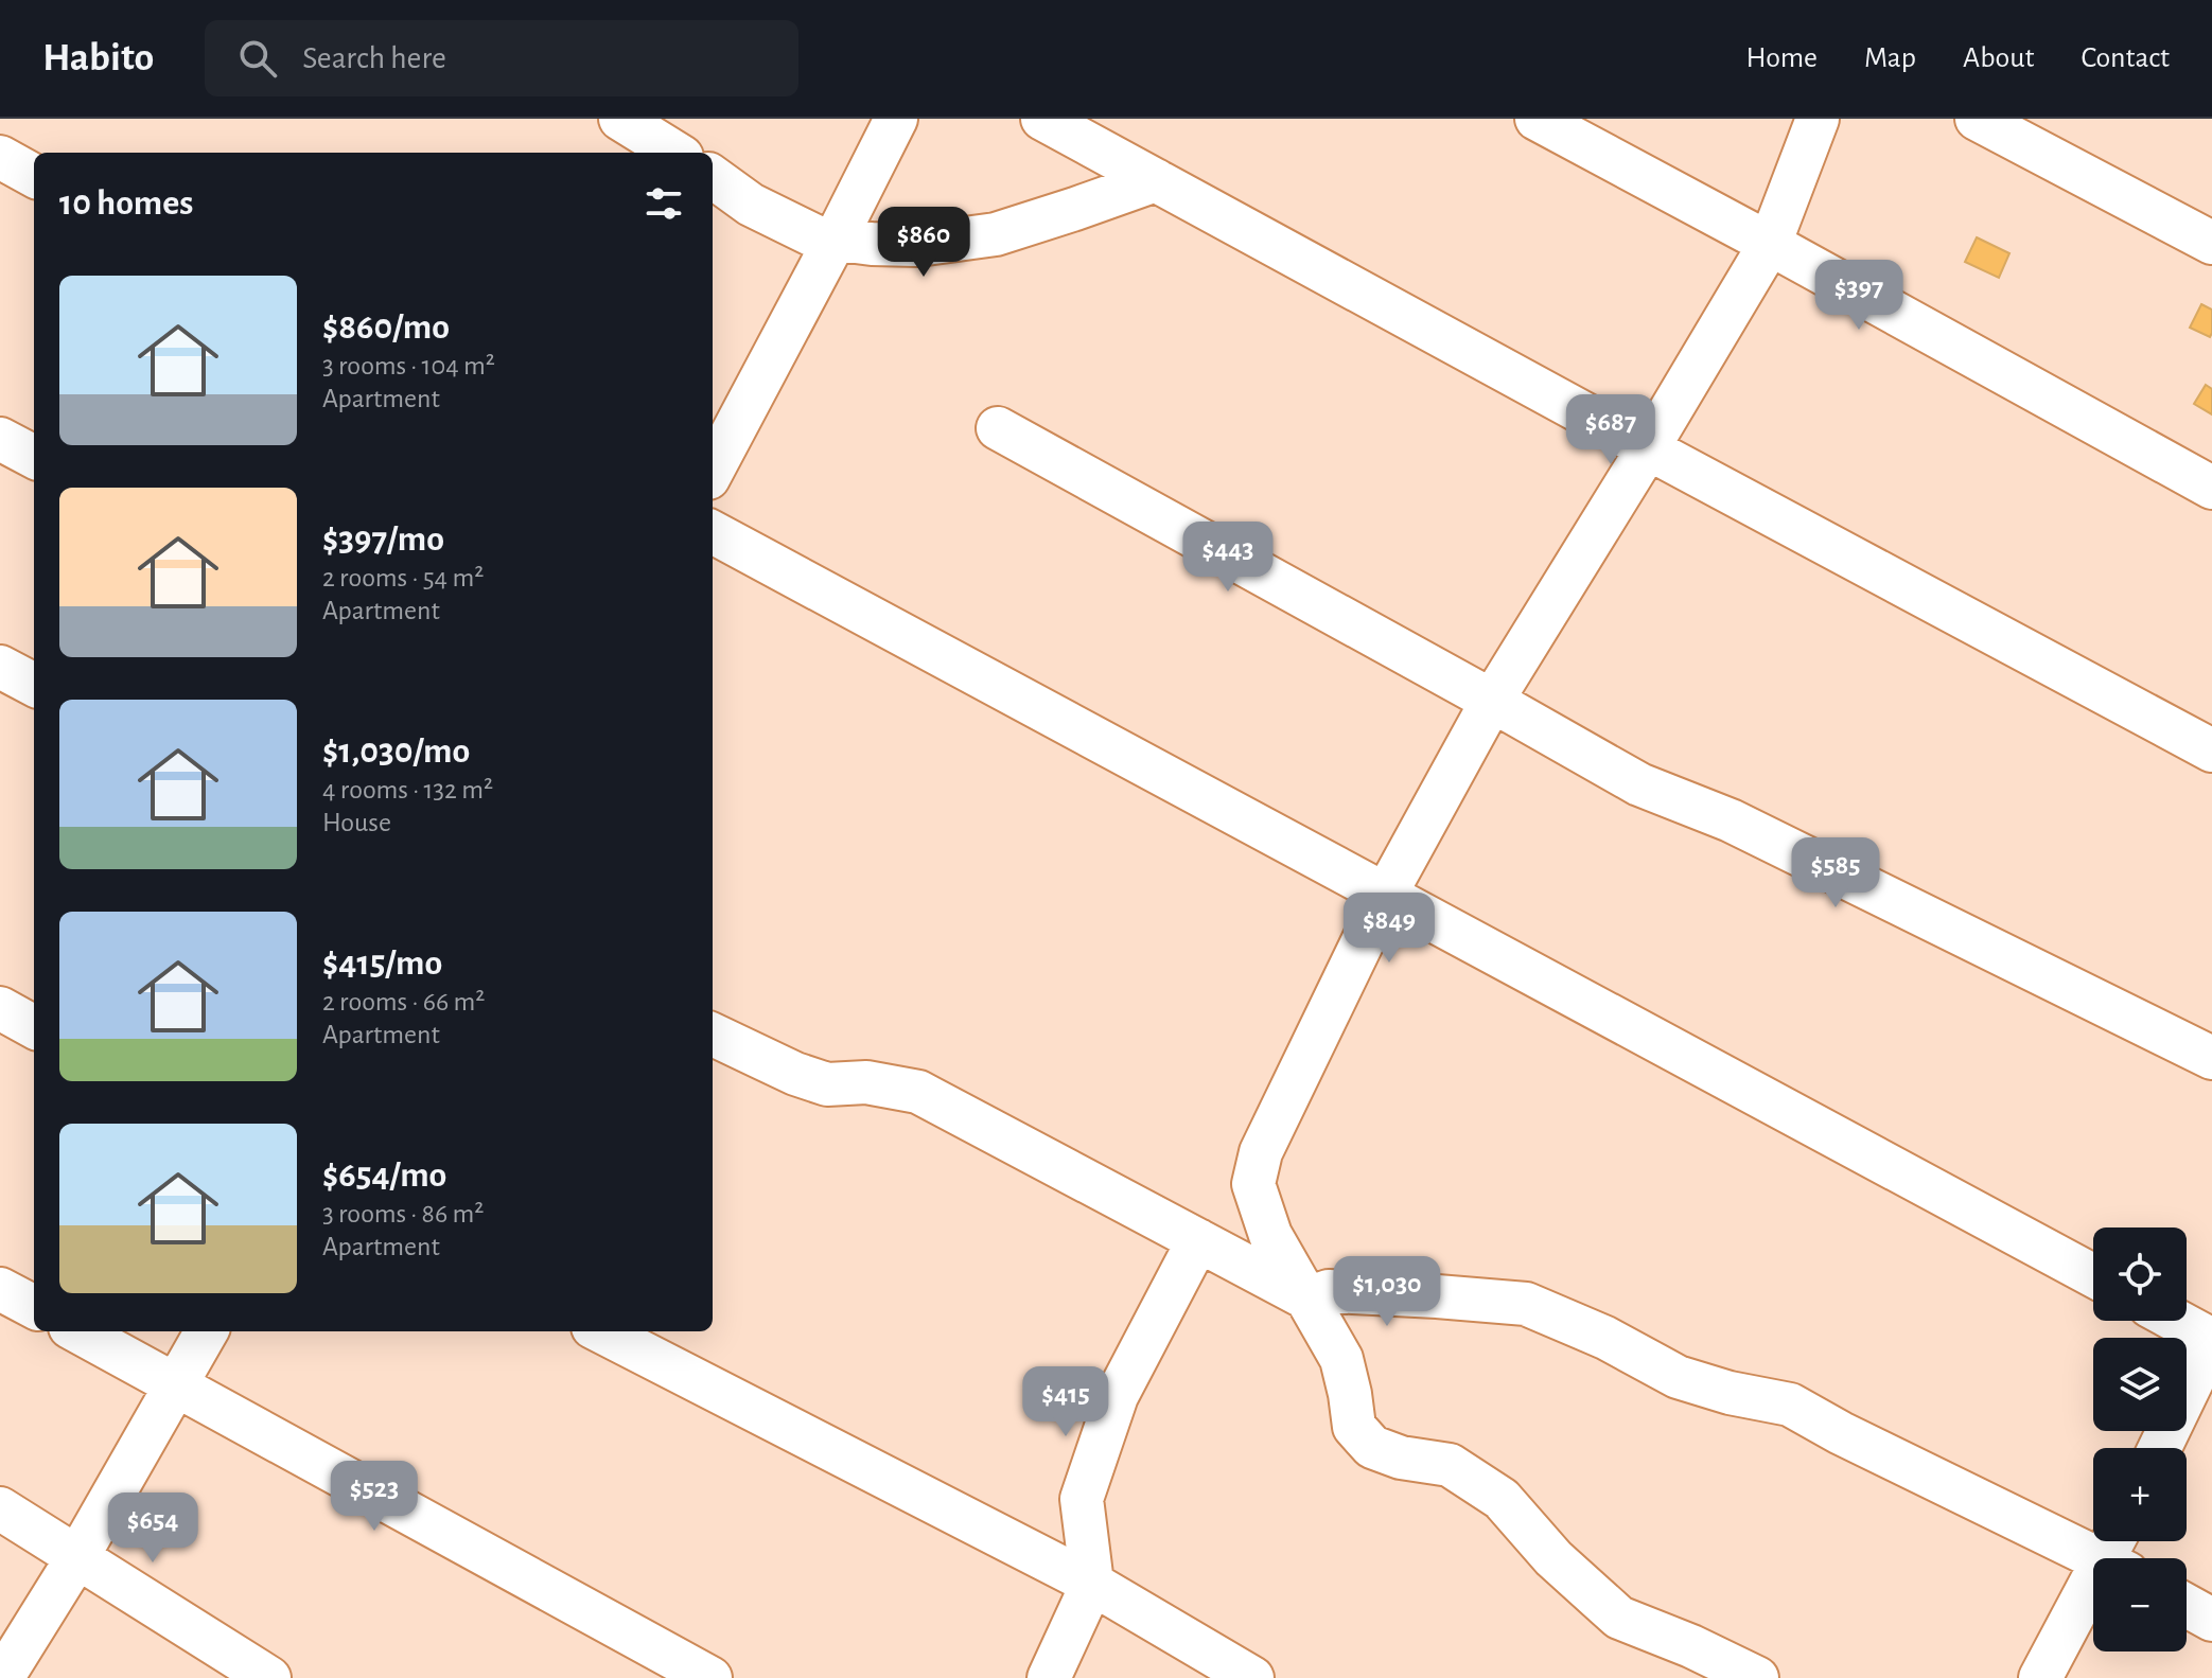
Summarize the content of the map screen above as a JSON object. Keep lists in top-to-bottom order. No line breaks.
{"page":{"header":"Habito","search":"Search here","nav":["Home","Map","About","Contact"],"heading":"10 homes","price":["$860","$397","$687","$443","$585","$849","$1,030","$415","$523","$654"],"list":[{"name":"$860/mo","note":"3 rooms · 104 m² · Apartment"},{"name":"$397/mo","note":"2 rooms · 54 m² · Apartment"},{"name":"$1,030/mo","note":"4 rooms · 132 m² · House"},{"name":"$415/mo","note":"2 rooms · 66 m² · Apartment"},{"name":"$654/mo","note":"3 rooms · 86 m² · Apartment"}],"map_buttons":["+","−"]}}
